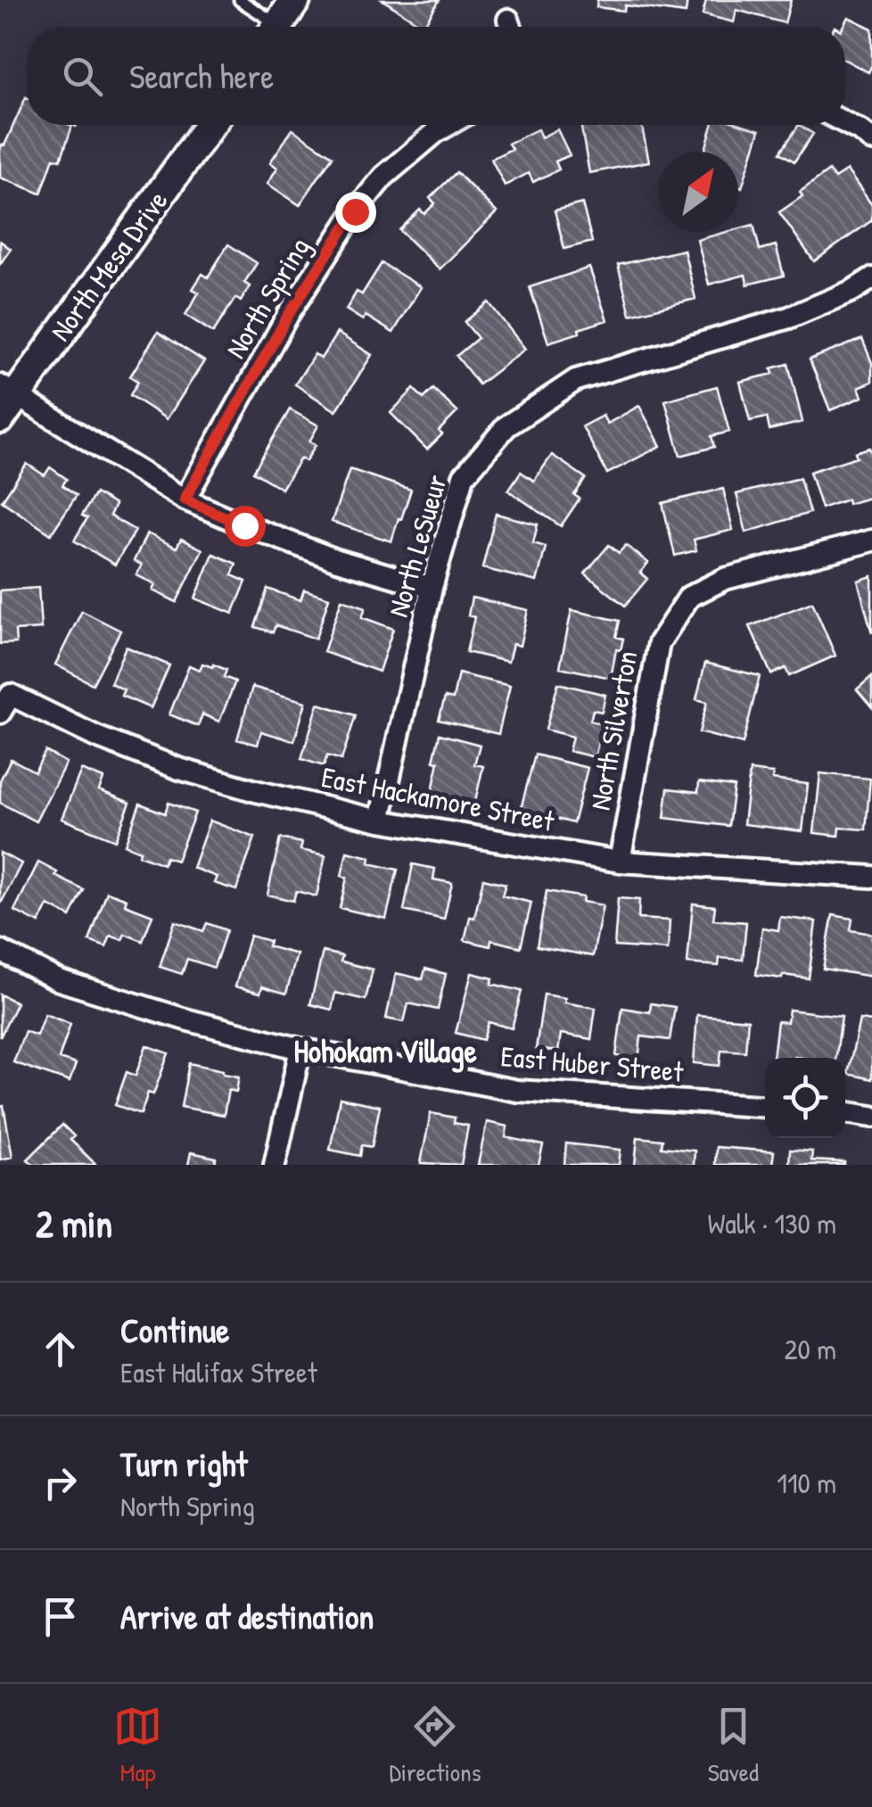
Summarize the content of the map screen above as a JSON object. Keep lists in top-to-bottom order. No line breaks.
{"streets":{"main road":["North Mesa Drive"],"street":["North Spring","North LeSueur","North Silverton","East Hackamore Street","East Huber Street"]},"crossings":[["North LeSueur","East Hackamore Street"],["North Silverton","East Hackamore Street"]],"districts":["Hohokam Village"],"north":"top right","page":{"search":"Search here","heading":["2 min","Walk · 130 m"],"list":[["Continue","East Halifax Street","20 m"],["Turn right","North Spring","110 m"],"Arrive at destination"],"nav":["Map","Directions","Saved"]}}
